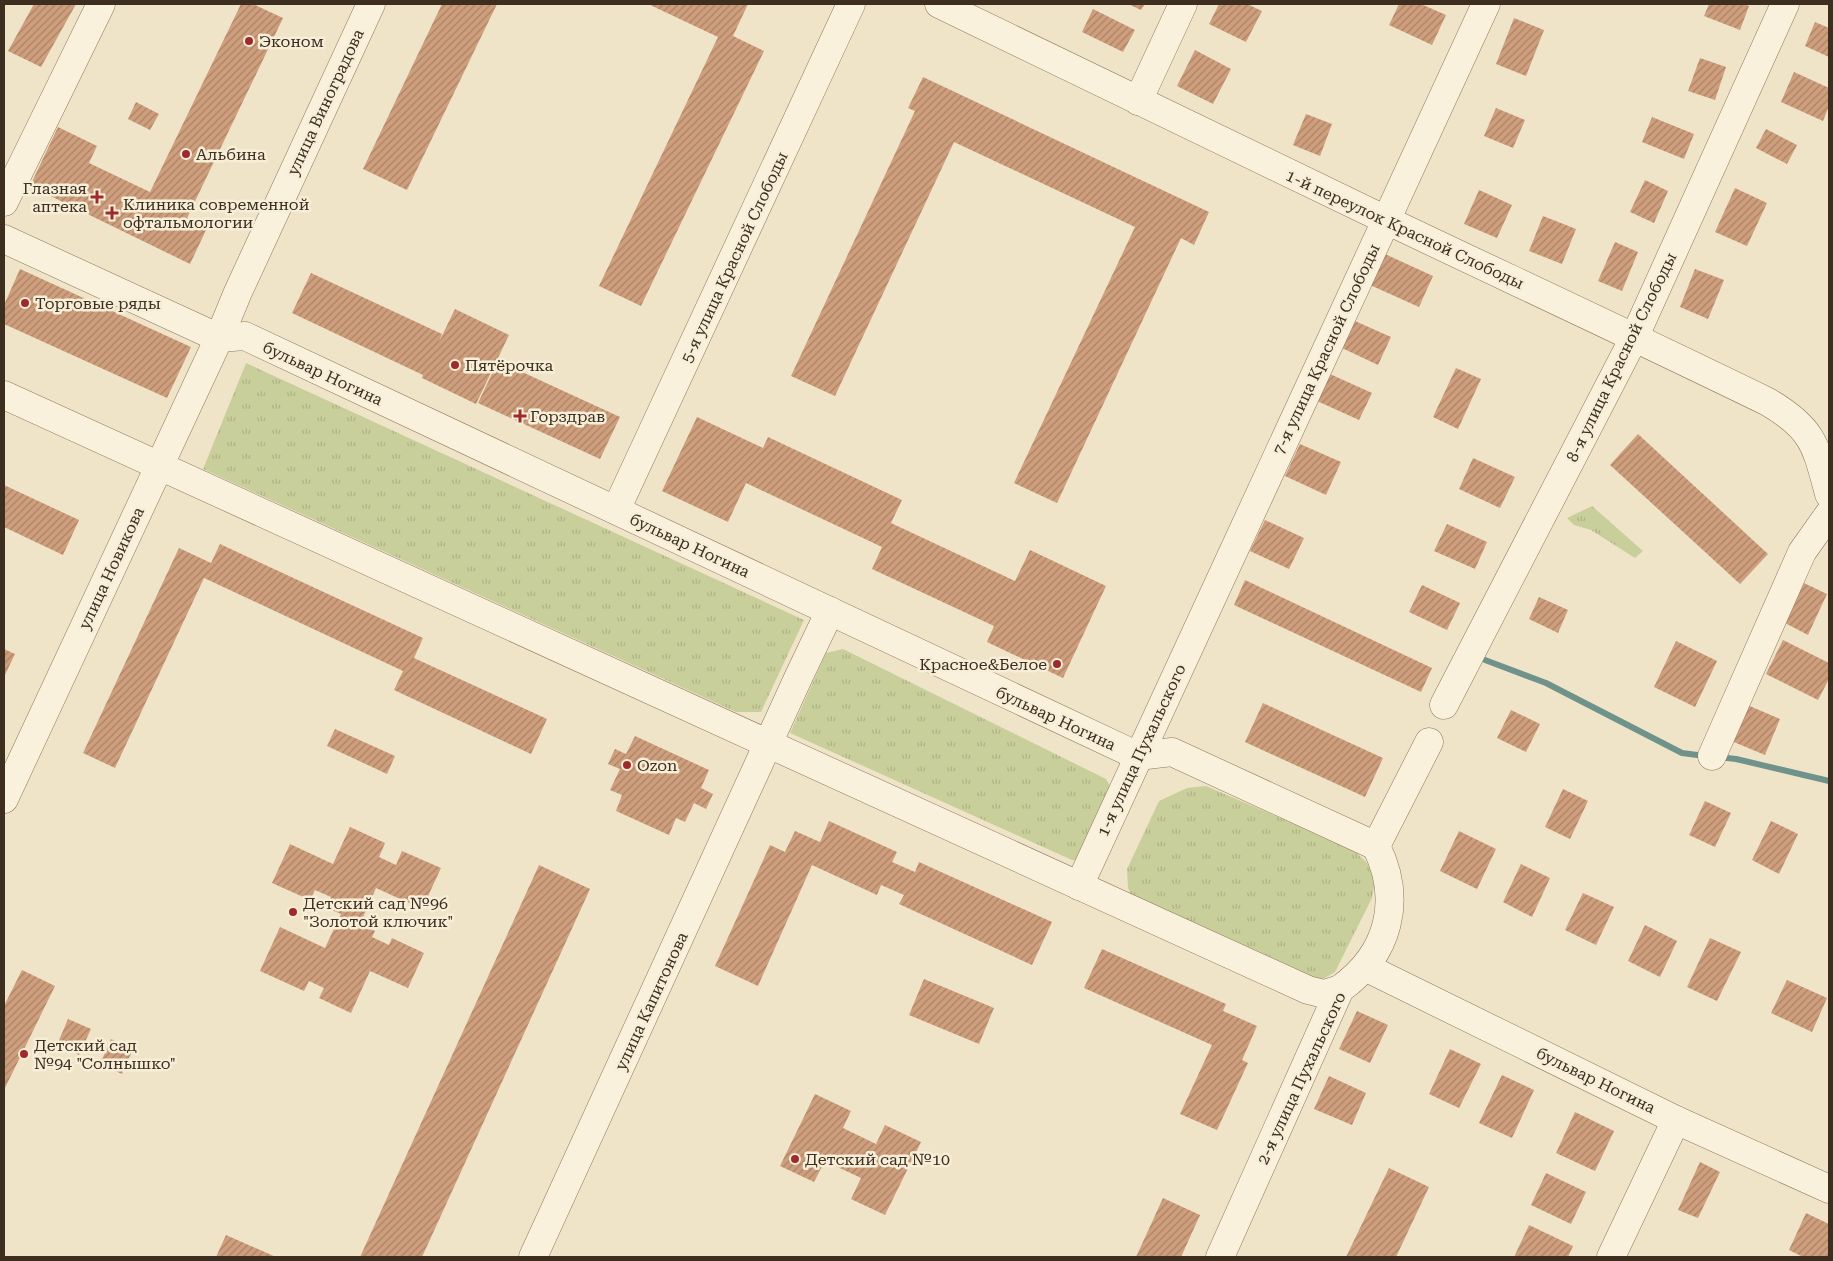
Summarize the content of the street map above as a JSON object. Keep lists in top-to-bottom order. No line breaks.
{"streets":{"street":["улица Виноградова","1-й переулок Красной Слободы","5-я улица Красной Слободы","7-я улица Красной Слободы","8-я улица Красной Слободы","бульвар Ногина","улица Новикова","1-я улица Пухальского","улица Капитонова","2-я улица Пухальского"]},"crossings":[["улица Виноградова","бульвар Ногина"],["улица Виноградова","улица Новикова"],["1-й переулок Красной Слободы","7-я улица Красной Слободы"],["1-й переулок Красной Слободы","8-я улица Красной Слободы"],["5-я улица Красной Слободы","бульвар Ногина"],["7-я улица Красной Слободы","1-я улица Пухальского"],["бульвар Ногина","улица Новикова"],["бульвар Ногина","1-я улица Пухальского"],["бульвар Ногина","улица Капитонова"],["бульвар Ногина","2-я улица Пухальского"]],"places":{"other":["Эконом","Альбина","Торговые ряды","Пятёрочка","Красное&Белое","Ozon","Детский сад №96 \"Золотой ключик\"","Детский сад №94 \"Солнышко\"","Детский сад №10"],"health":["Глазная аптека","Клиника современной офтальмологии","Горздрав"]}}
